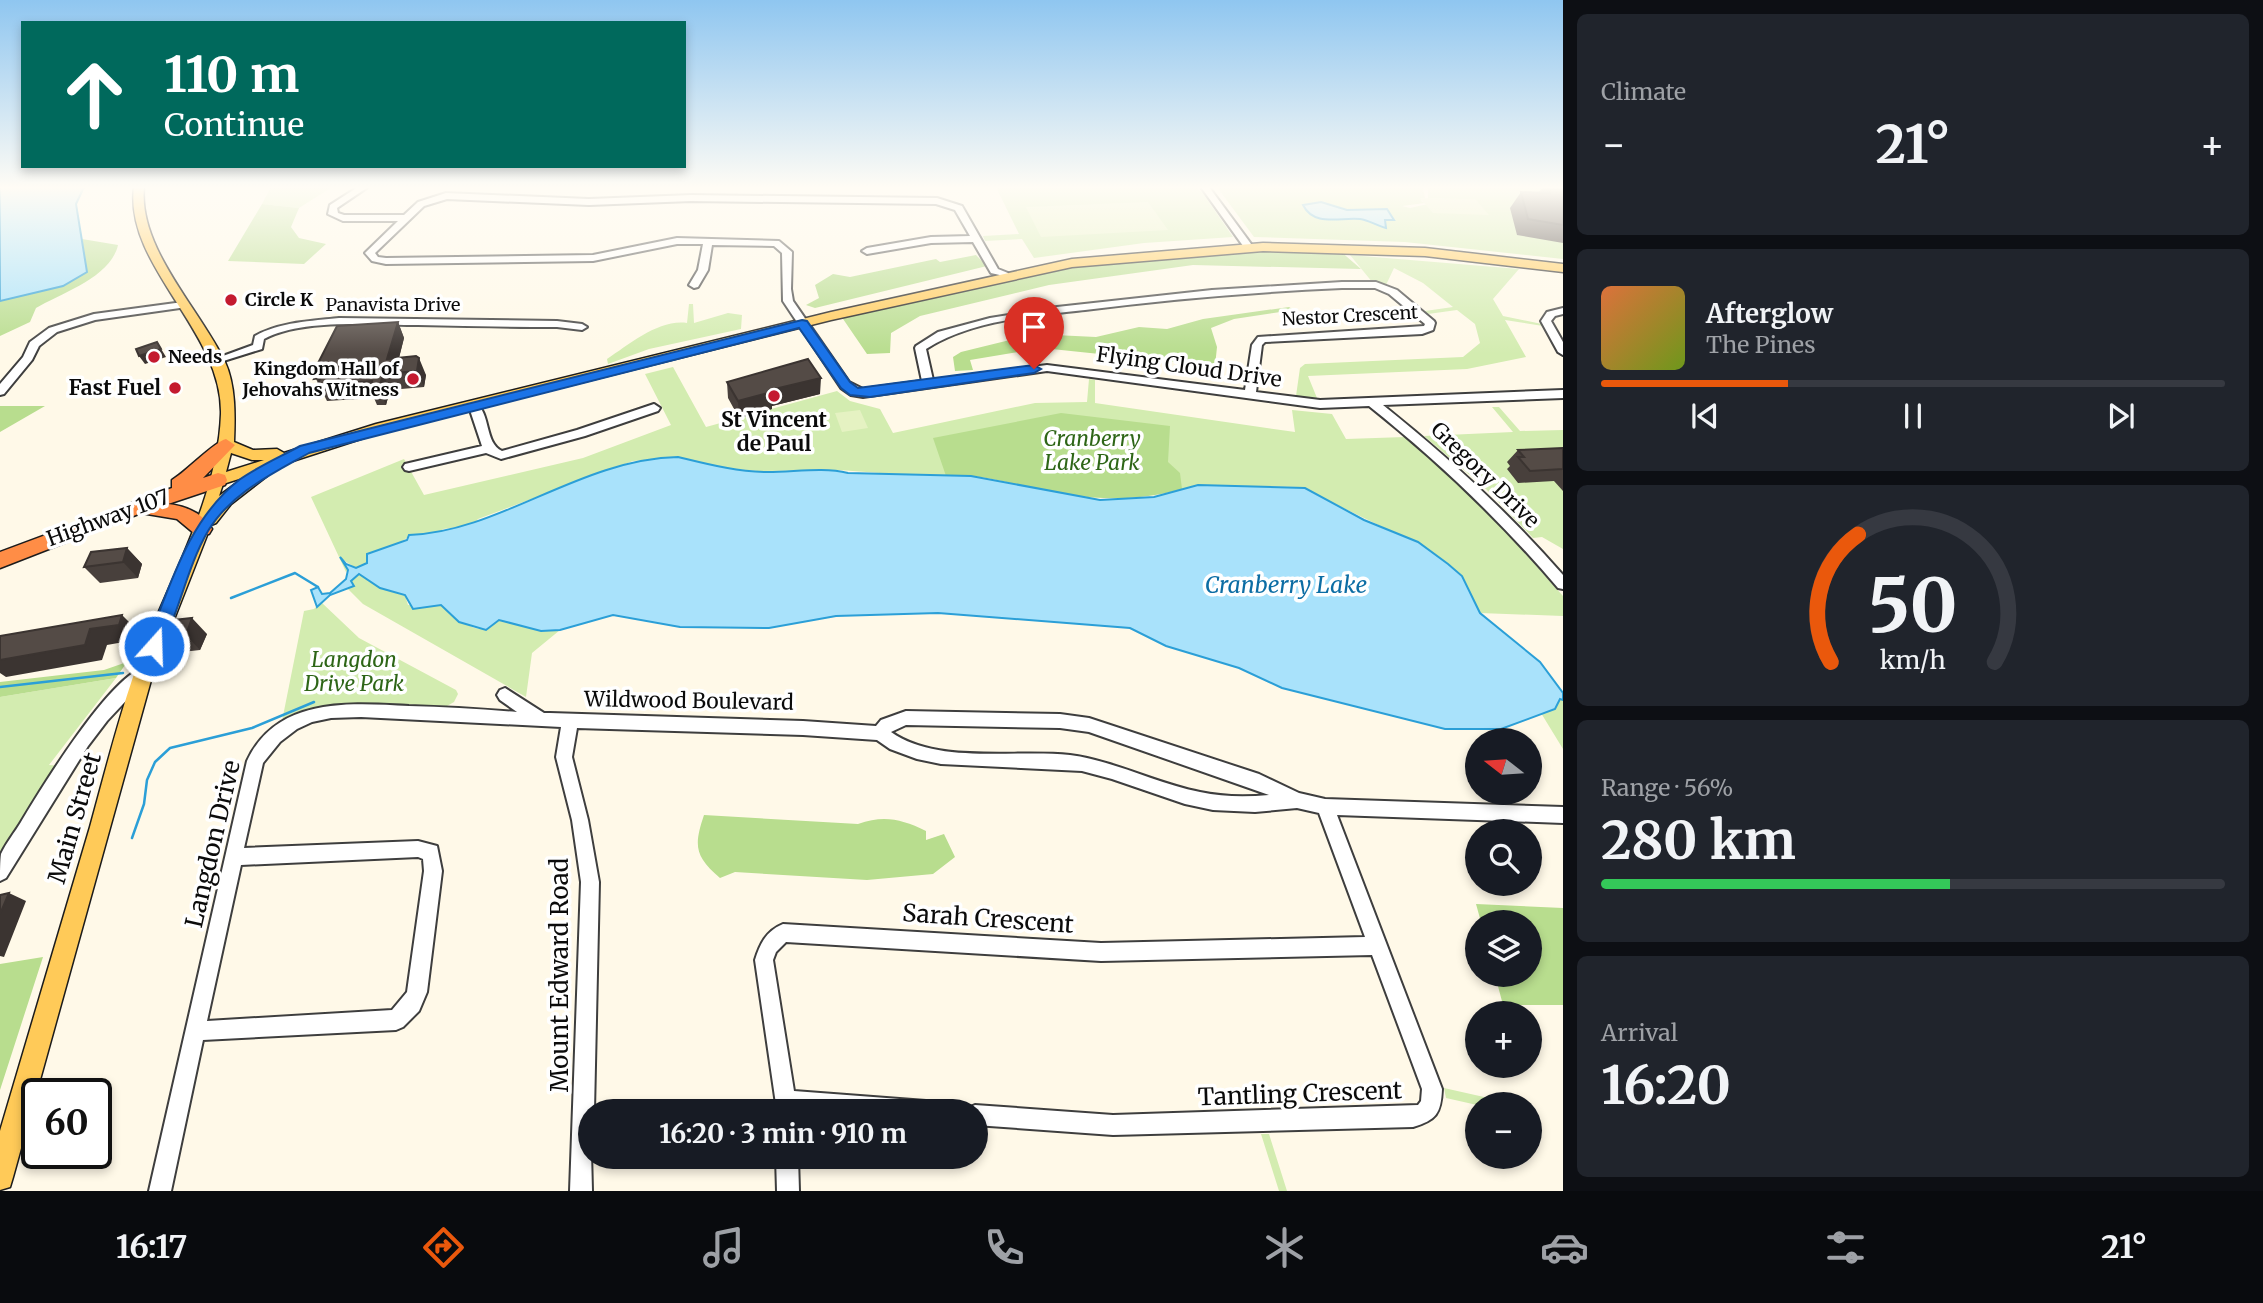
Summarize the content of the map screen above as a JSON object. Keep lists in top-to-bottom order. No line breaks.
{"streets":{"highway":["Highway 107"],"main road":["Main Street"],"street":["Panavista Drive","Nestor Crescent","Flying Cloud Drive","Gregory Drive","Wildwood Boulevard","Langdon Drive","Sarah Crescent","Mount Edward Road","Tantling Crescent"]},"crossings":[["Panavista Drive","Main Street"],["Nestor Crescent","Flying Cloud Drive"],["Flying Cloud Drive","Gregory Drive"],["Highway 107","Main Street"],["Wildwood Boulevard","Langdon Drive"],["Wildwood Boulevard","Mount Edward Road"],["Wildwood Boulevard","Tantling Crescent"],["Sarah Crescent","Tantling Crescent"]],"water":["Cranberry Lake"],"parks":["Cranberry Lake Park","Langdon Drive Park"],"places":["Circle K","Needs","Kingdom Hall of Jehovahs Witness","Fast Fuel","St Vincent de Paul"],"north":"left","page":{"tile":["Climate",["Range · 56%","280 km"],["Arrival","16:20"]],"turn":["110 m","Continue"],"heat":["−","21°","+"],"song":["Afterglow","The Pines"],"map_buttons":["+","−"],"limit":"60","trip":"16:20 · 3 min · 910 m","tabs":["16:17","21°"],"gauge":["50","km/h"]}}
